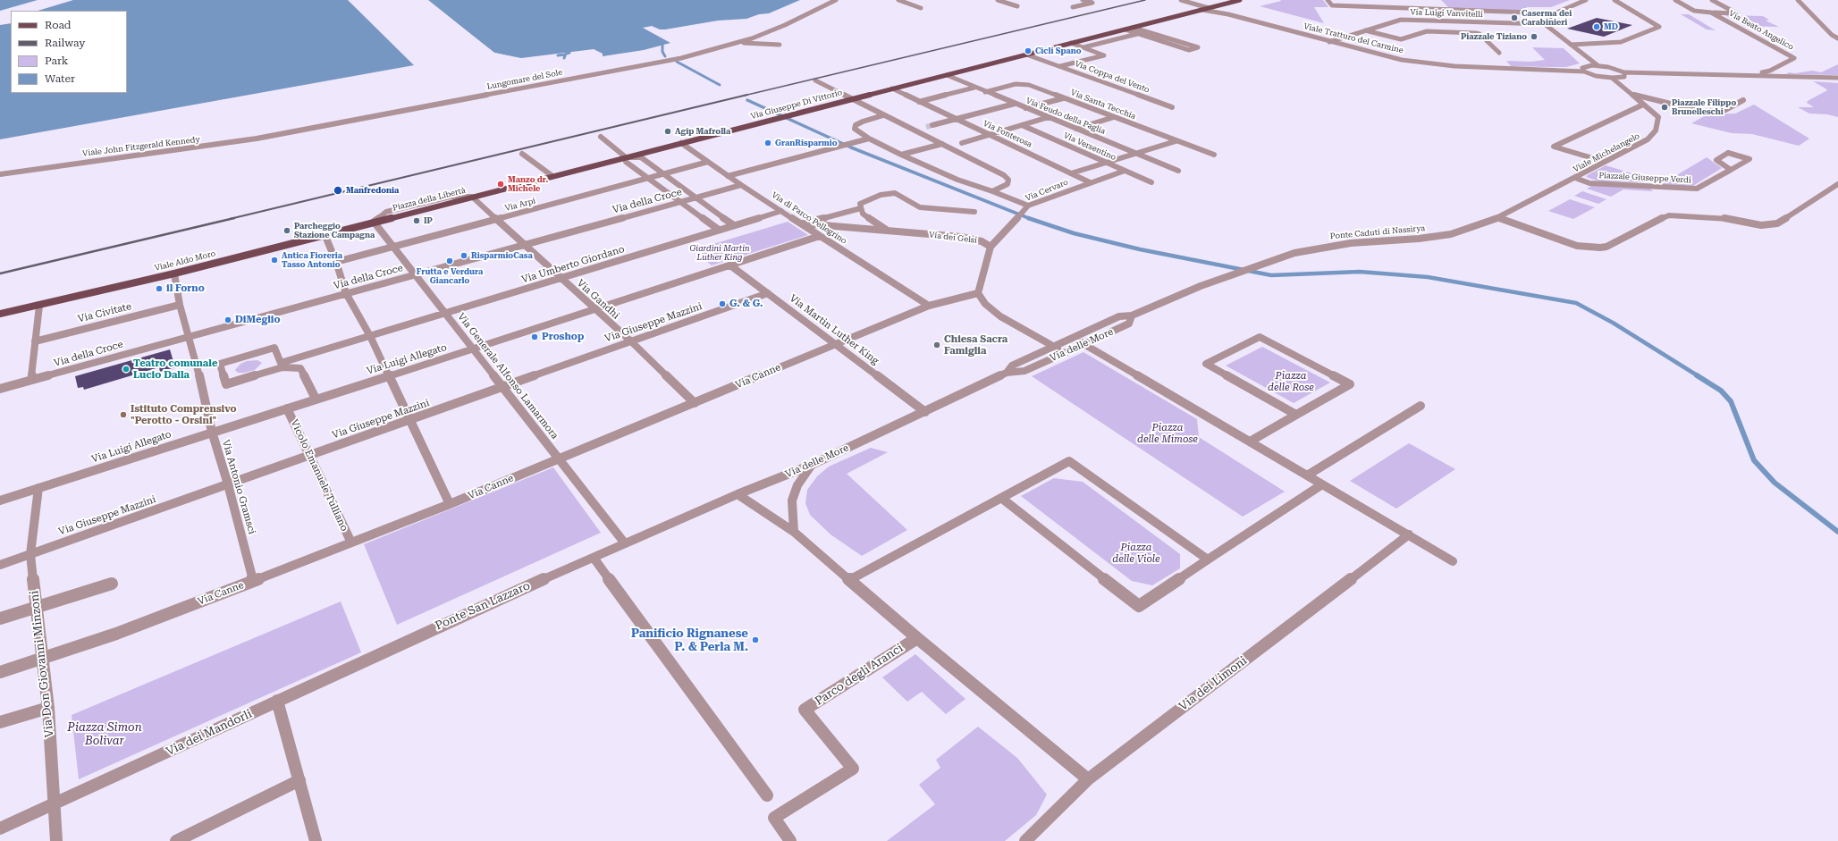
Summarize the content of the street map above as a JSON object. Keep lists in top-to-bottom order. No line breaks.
{"streets":{"main road":["Via Giuseppe Di Vittorio","Piazza della Libertà","Viale Aldo Moro"],"street":["Via Luigi Vanvitelli","Via Beato Angelico","Viale Tratturo del Carmine","Via Coppa del Vento","Lungomare del Sole","Via Santa Tecchia","Via Feudo della Paglia","Via Fonterosa","Viale John Fitzgerald Kennedy","Via Versentino","Viale Michelangelo","Piazzale Giuseppe Verdi","Via Cervaro","Via della Croce","Via Arpi","Via di Parco Pellegrino","Ponte Caduti di Nassirya","Via dei Gelsi","Via Umberto Giordano","Via Gandhi","Via Civitate","Via Giuseppe Mazzini","Via Martin Luther King","Via delle More","Via Luigi Allegato","Via Generale Alfonso Lamarmora","Via Canne","Vicolo Emanuele Tulliano","Via Antonio Gramsci","Ponte San Lazzaro","Via Don Giovanni Minzoni","Parco degli Aranci","Via dei Limoni","Via dei Mandorli"]},"crossings":[["Via Luigi Vanvitelli","Viale Tratturo del Carmine"],["Viale Tratturo del Carmine","Via Giuseppe Di Vittorio"],["Via Coppa del Vento","Via Giuseppe Di Vittorio"],["Lungomare del Sole","Viale John Fitzgerald Kennedy"],["Via Giuseppe Di Vittorio","Via Feudo della Paglia"],["Via Giuseppe Di Vittorio","Via Fonterosa"],["Via Giuseppe Di Vittorio","Piazza della Libertà"],["Via Giuseppe Di Vittorio","Via di Parco Pellegrino"],["Via Giuseppe Di Vittorio","Via Gandhi"],["Via Santa Tecchia","Via Feudo della Paglia"],["Via Santa Tecchia","Via Cervaro"],["Via Feudo della Paglia","Via Cervaro"],["Via Fonterosa","Via Cervaro"],["Via Versentino","Via Cervaro"],["Viale Michelangelo","Piazzale Giuseppe Verdi"],["Viale Michelangelo","Ponte Caduti di Nassirya"],["Via Cervaro","Via dei Gelsi"],["Piazza della Libertà","Viale Aldo Moro"],["Piazza della Libertà","Via Gandhi"],["Piazza della Libertà","Via Generale Alfonso Lamarmora"],["Via della Croce","Via di Parco Pellegrino"],["Via della Croce","Via Gandhi"],["Via della Croce","Via Generale Alfonso Lamarmora"],["Via della Croce","Via Antonio Gramsci"],["Via Arpi","Via di Parco Pellegrino"],["Via Arpi","Via Gandhi"],["Via Arpi","Via Generale Alfonso Lamarmora"],["Via di Parco Pellegrino","Via dei Gelsi"],["Via di Parco Pellegrino","Via Umberto Giordano"],["Via di Parco Pellegrino","Via Luigi Allegato"],["Via di Parco Pellegrino","Via Canne"],["Ponte Caduti di Nassirya","Via delle More"],["Via dei Gelsi","Via Canne"],["Viale Aldo Moro","Via Generale Alfonso Lamarmora"],["Viale Aldo Moro","Via Antonio Gramsci"],["Via Umberto Giordano","Via Gandhi"],["Via Umberto Giordano","Via Generale Alfonso Lamarmora"],["Via Gandhi","Via Giuseppe Mazzini"],["Via Gandhi","Via Luigi Allegato"],["Via Gandhi","Via Canne"],["Via Civitate","Via Antonio Gramsci"],["Via Giuseppe Mazzini","Via Martin Luther King"],["Via Giuseppe Mazzini","Via Generale Alfonso Lamarmora"],["Via Giuseppe Mazzini","Vicolo Emanuele Tulliano"],["Via Giuseppe Mazzini","Via Antonio Gramsci"],["Via Giuseppe Mazzini","Via Don Giovanni Minzoni"],["Via Martin Luther King","Via delle More"],["Via Martin Luther King","Via Luigi Allegato"],["Via Martin Luther King","Via Canne"],["Via delle More","Via Generale Alfonso Lamarmora"],["Via delle More","Parco degli Aranci"],["Via Luigi Allegato","Via Generale Alfonso Lamarmora"],["Via Luigi Allegato","Vicolo Emanuele Tulliano"],["Via Luigi Allegato","Via Antonio Gramsci"],["Via Luigi Allegato","Via Don Giovanni Minzoni"],["Via Generale Alfonso Lamarmora","Via Canne"],["Via Canne","Vicolo Emanuele Tulliano"],["Via Canne","Via Antonio Gramsci"],["Via Canne","Via Don Giovanni Minzoni"],["Ponte San Lazzaro","Via dei Mandorli"],["Via Don Giovanni Minzoni","Via dei Mandorli"],["Parco degli Aranci","Via dei Limoni"]],"parks":["Giardini Martin Luther King","Piazza delle Rose","Piazza delle Mimose","Piazza delle Viole","Piazza Simon Bolivar"],"places":["Caserma dei Carabinieri","MD","Piazzale Tiziano","Cicli Spano","Piazzale Filippo Brunelleschi","Agip Mafrolla","GranRisparmio","Manzo dr. Michele","Manfredonia","IP","Parcheggio Stazione Campagna","RisparmioCasa","Antica Fioreria Tasso Antonio","Frutta e Verdura Giancarlo","il Forno","G. & G.","DiMeglio","Proshop","Chiesa Sacra Famiglia","Teatro comunale Lucio Dalla","Istituto Comprensivo \"Perotto - Orsini\"","Panificio Rignanese P. & Perla M."],"legend":["Road","Railway","Park","Water"]}
